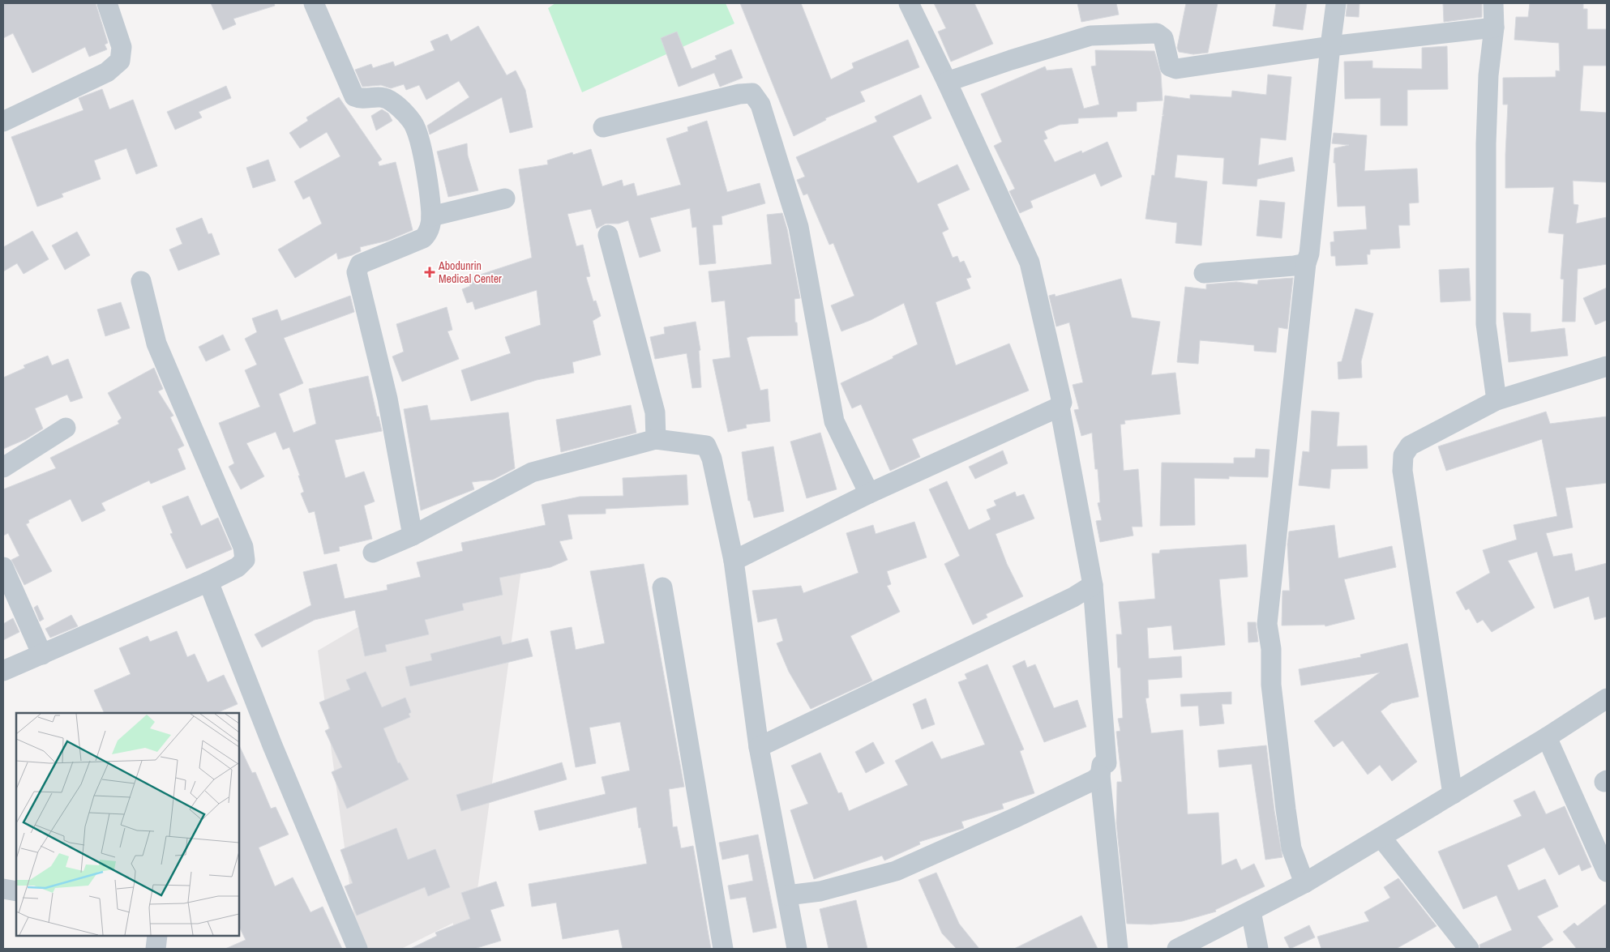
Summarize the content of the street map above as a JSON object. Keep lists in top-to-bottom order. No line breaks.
{"places":{"health":["Abodunrin Medical Center"]}}
